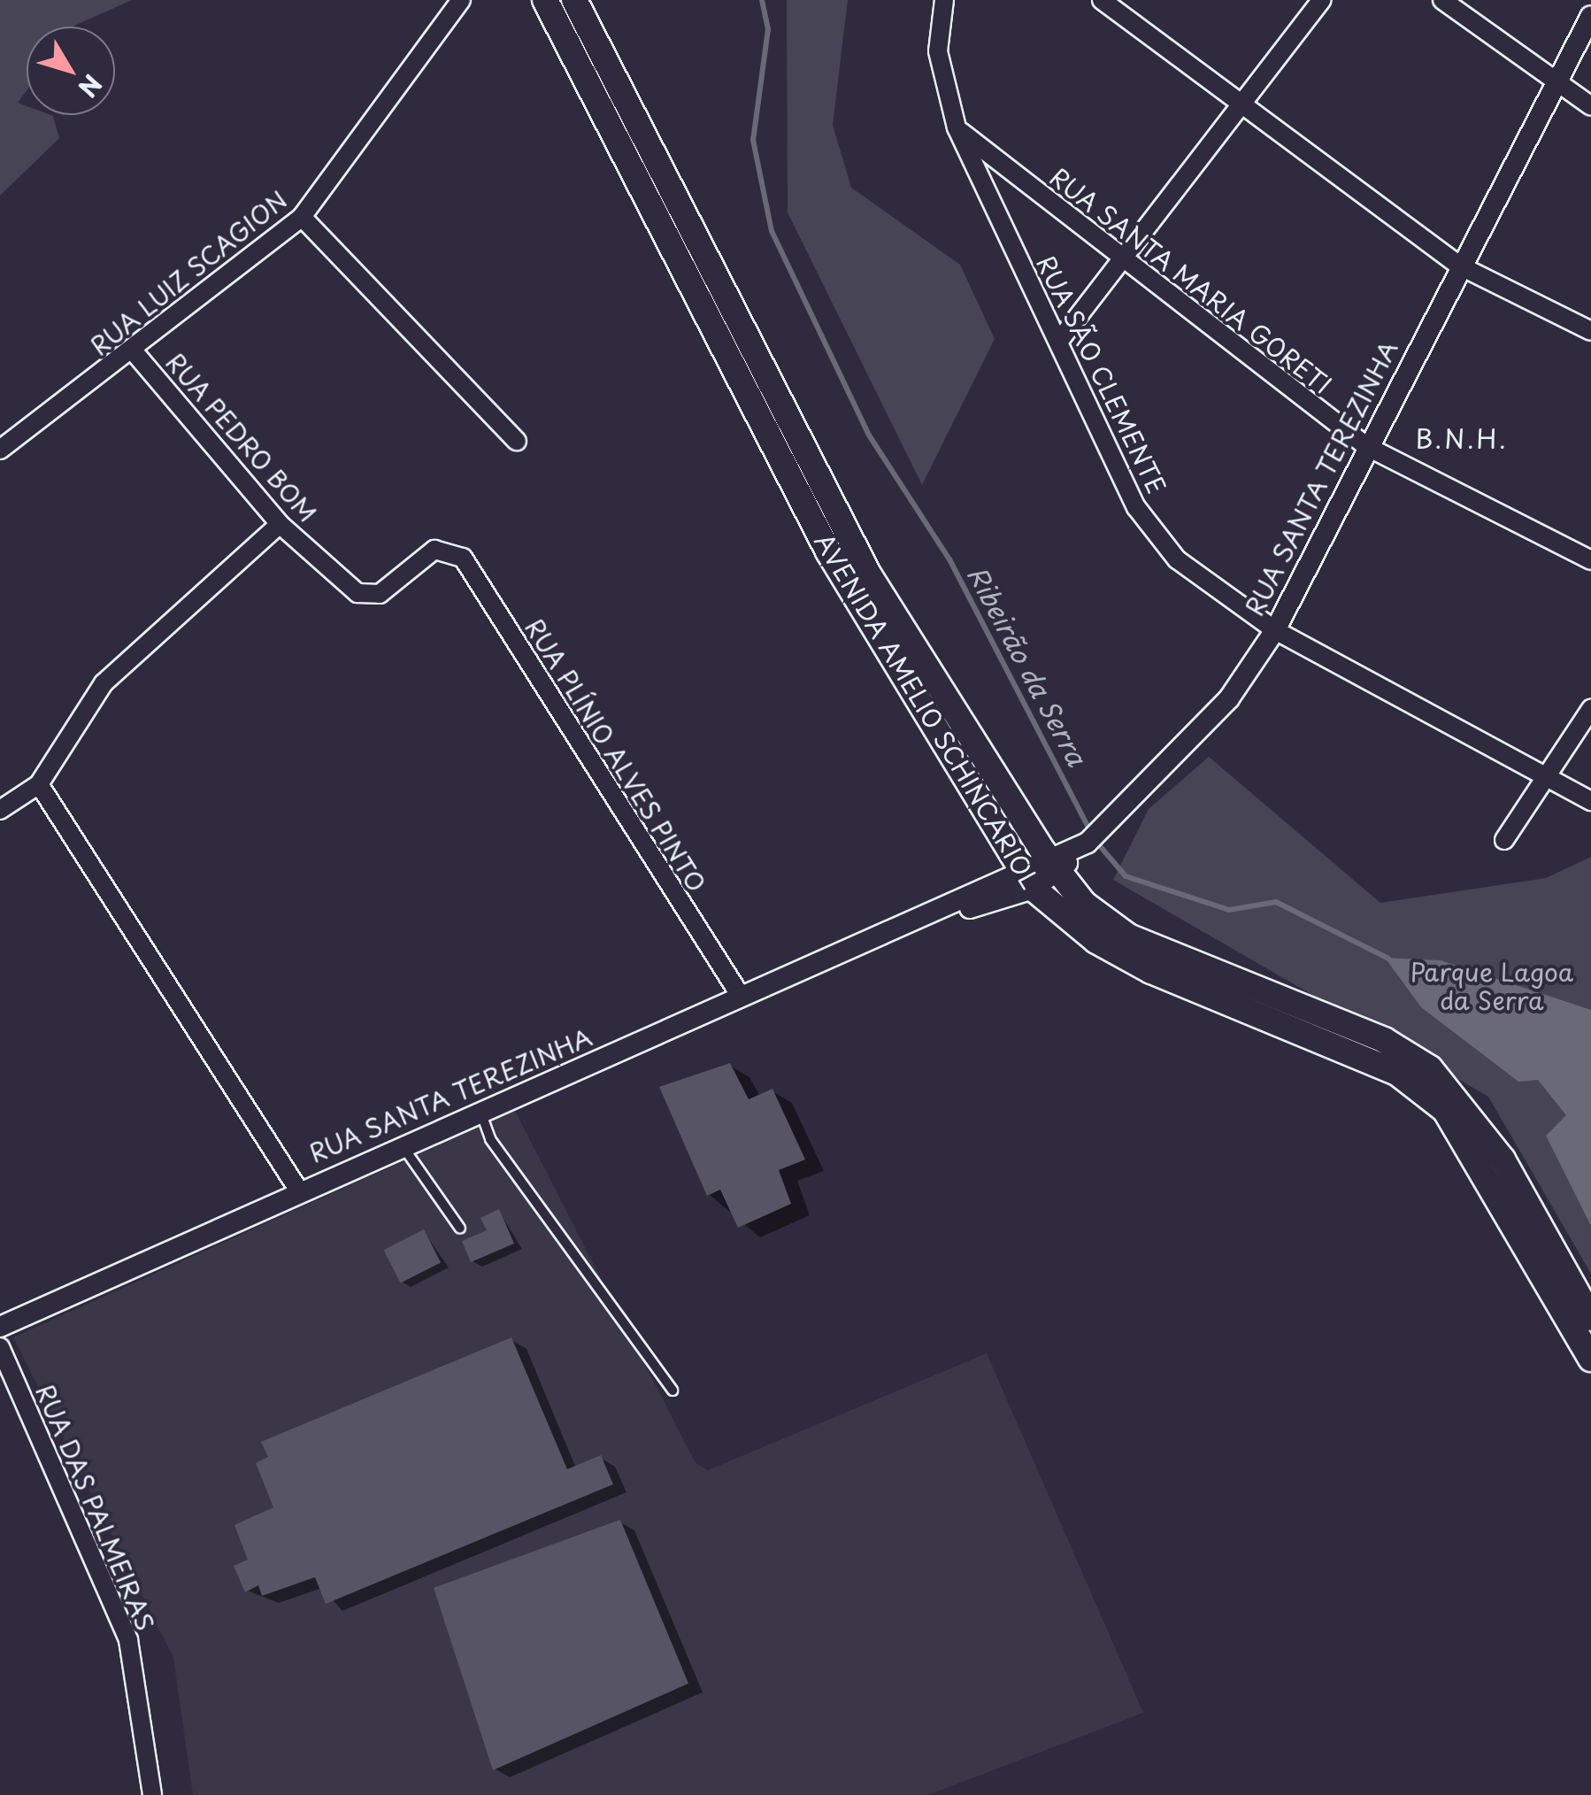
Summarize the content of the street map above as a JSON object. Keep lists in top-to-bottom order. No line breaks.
{"streets":{"main road":["AVENIDA AMELIO SCHINCARIOL"],"street":["RUA LUIZ SCAGION","RUA SANTA MARIA GORETI","RUA SÃO CLEMENTE","RUA PEDRO BOM","RUA SANTA TEREZINHA","RUA PLÍNIO ALVES PINTO","RUA DAS PALMEIRAS"]},"crossings":[["RUA LUIZ SCAGION","RUA PEDRO BOM"],["RUA SANTA MARIA GORETI","RUA SÃO CLEMENTE"],["RUA SANTA MARIA GORETI","RUA SANTA TEREZINHA"],["RUA SÃO CLEMENTE","RUA SANTA TEREZINHA"],["RUA PEDRO BOM","RUA PLÍNIO ALVES PINTO"],["RUA SANTA TEREZINHA","AVENIDA AMELIO SCHINCARIOL"],["RUA SANTA TEREZINHA","RUA PLÍNIO ALVES PINTO"]],"districts":["B.N.H."],"water":["Ribeirão da Serra"],"parks":["Parque Lagoa da Serra"],"north":"bottom right"}
